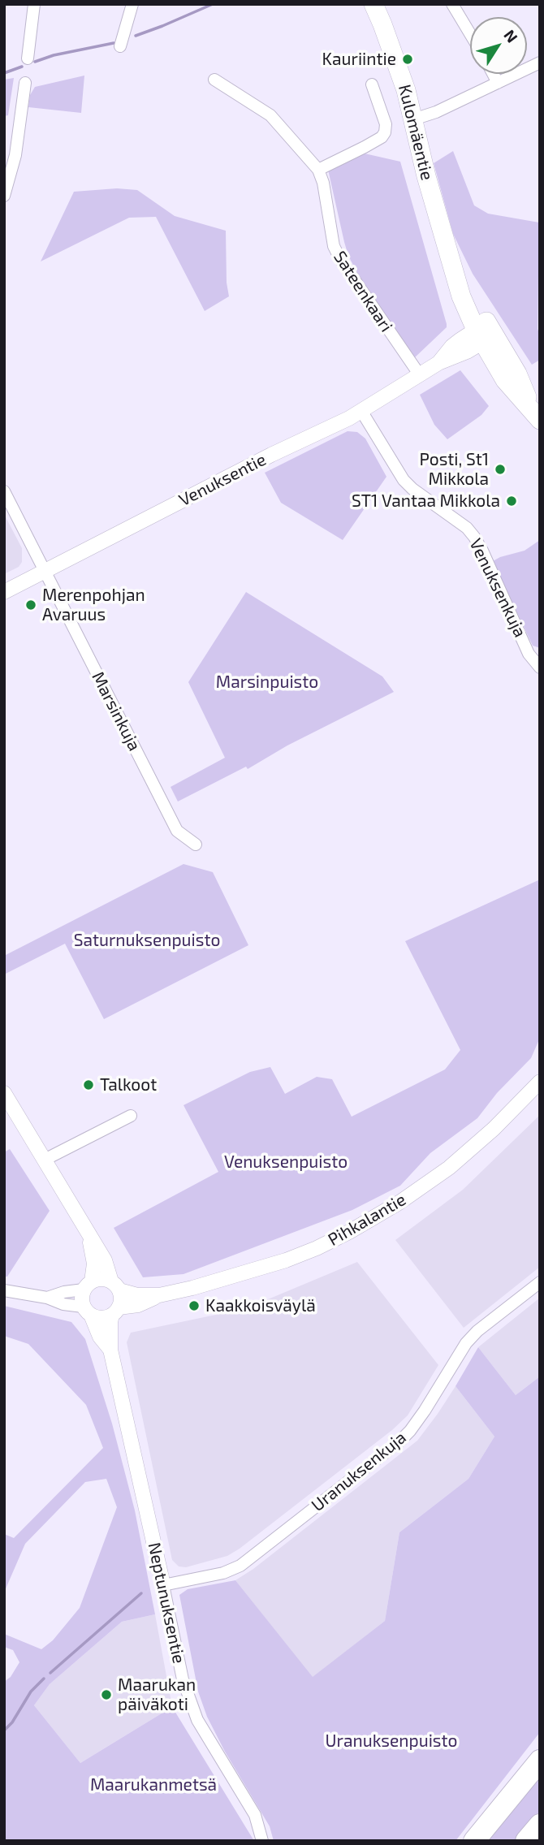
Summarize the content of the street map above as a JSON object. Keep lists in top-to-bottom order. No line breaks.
{"streets":{"main road":["Kulomäentie"],"street":["Sateenkaari","Venuksentie","Venuksenkuja","Marsinkuja","Pihkalantie","Uranuksenkuja","Neptunuksentie"]},"crossings":[["Kulomäentie","Venuksentie"],["Sateenkaari","Venuksentie"],["Venuksentie","Venuksenkuja"],["Venuksentie","Marsinkuja"],["Pihkalantie","Neptunuksentie"],["Uranuksenkuja","Neptunuksentie"]],"parks":["Marsinpuisto","Saturnuksenpuisto","Venuksenpuisto","Uranuksenpuisto","Maarukanmetsä"],"places":["Kauriintie","Posti, St1 Mikkola","ST1 Vantaa Mikkola","Merenpohjan Avaruus","Talkoot","Kaakkoisväylä","Maarukan päiväkoti"],"north":"top right"}
